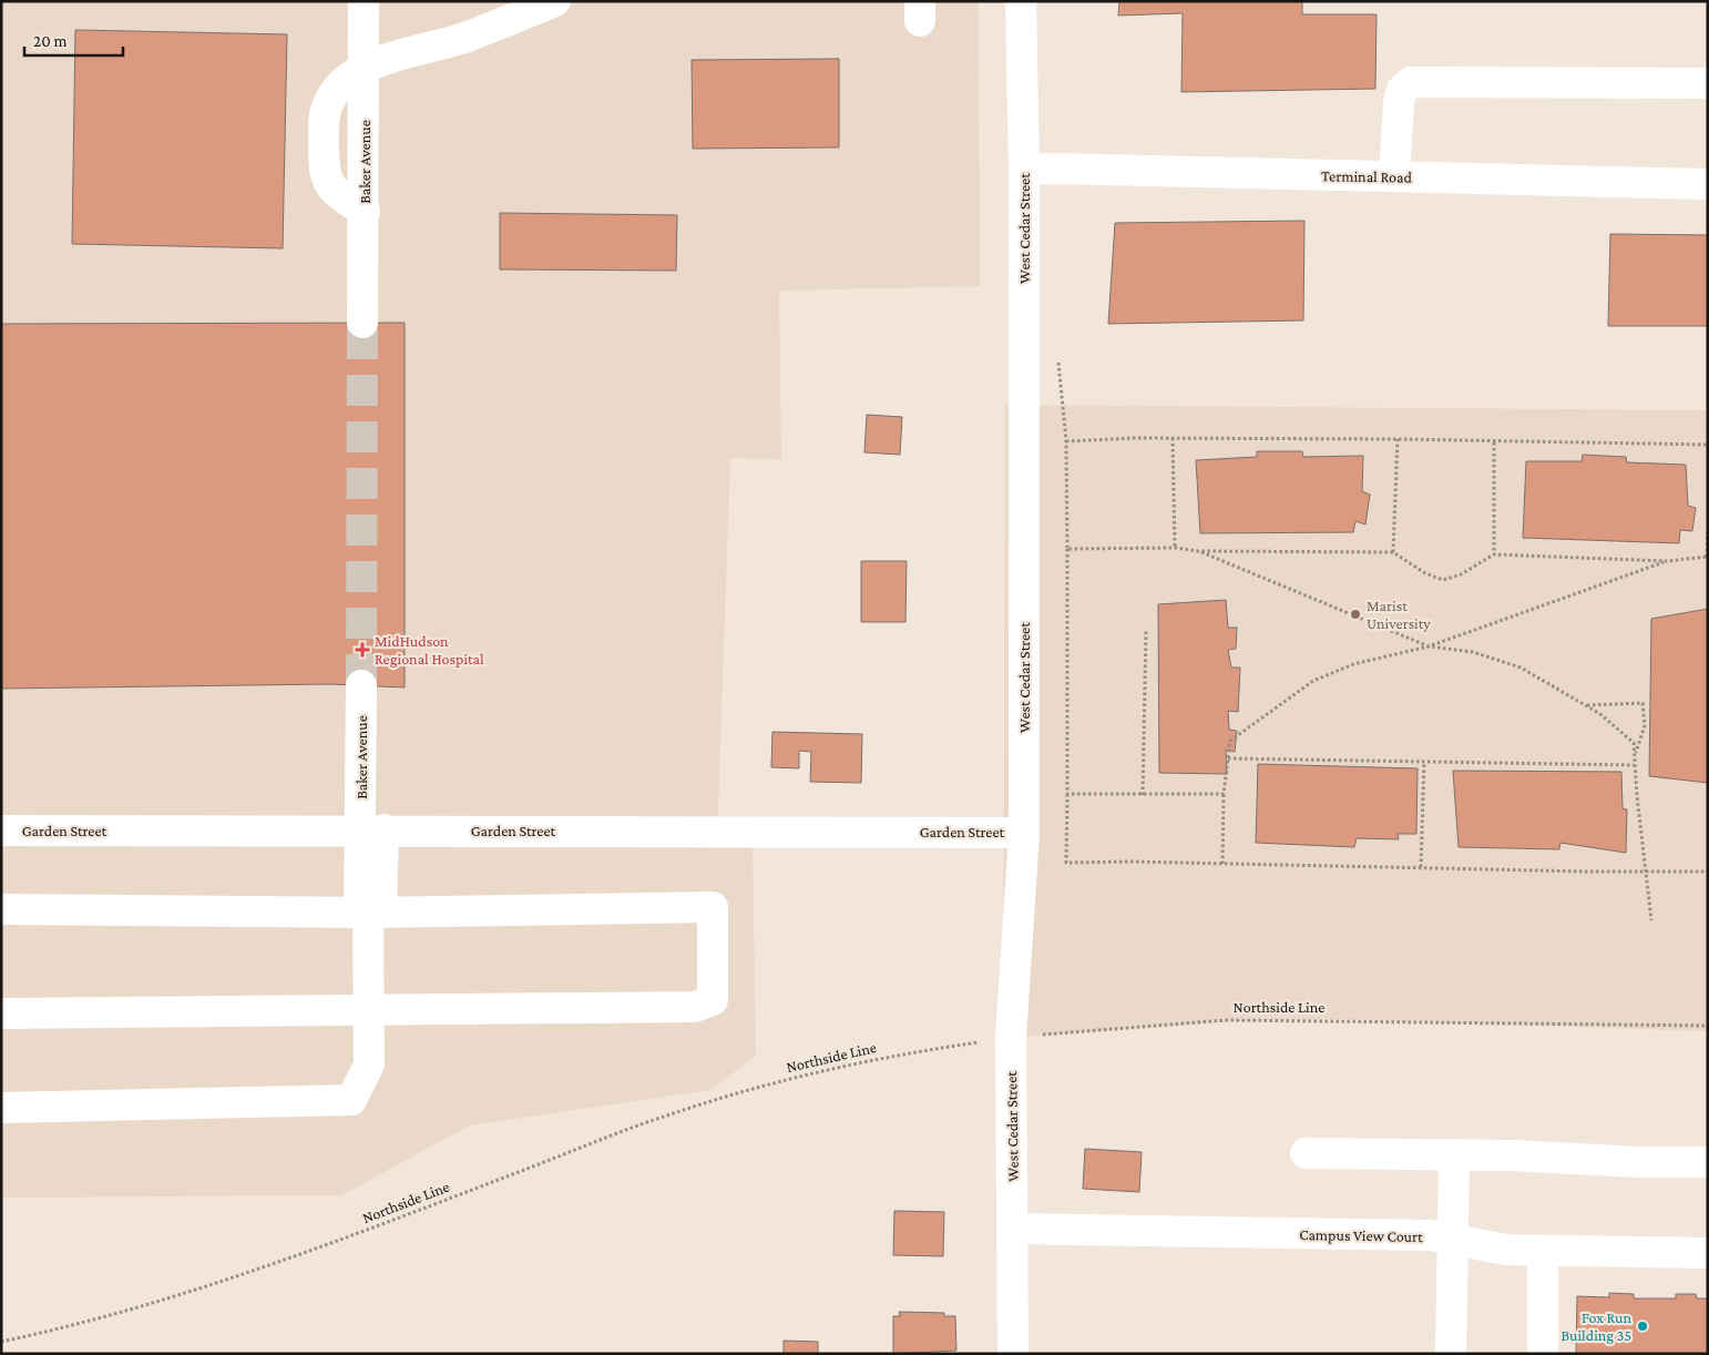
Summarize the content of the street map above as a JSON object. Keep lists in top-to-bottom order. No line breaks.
{"streets":{"street":["Baker Avenue","Terminal Road","West Cedar Street","Garden Street","Campus View Court"],"path":["Northside Line"]},"crossings":[["Baker Avenue","Garden Street"],["Terminal Road","West Cedar Street"],["West Cedar Street","Garden Street"],["West Cedar Street","Northside Line"],["West Cedar Street","Campus View Court"]],"places":{"other":["Marist University","Fox Run Building 35"],"health":["MidHudson Regional Hospital"]},"scale_bar":"20 m"}
